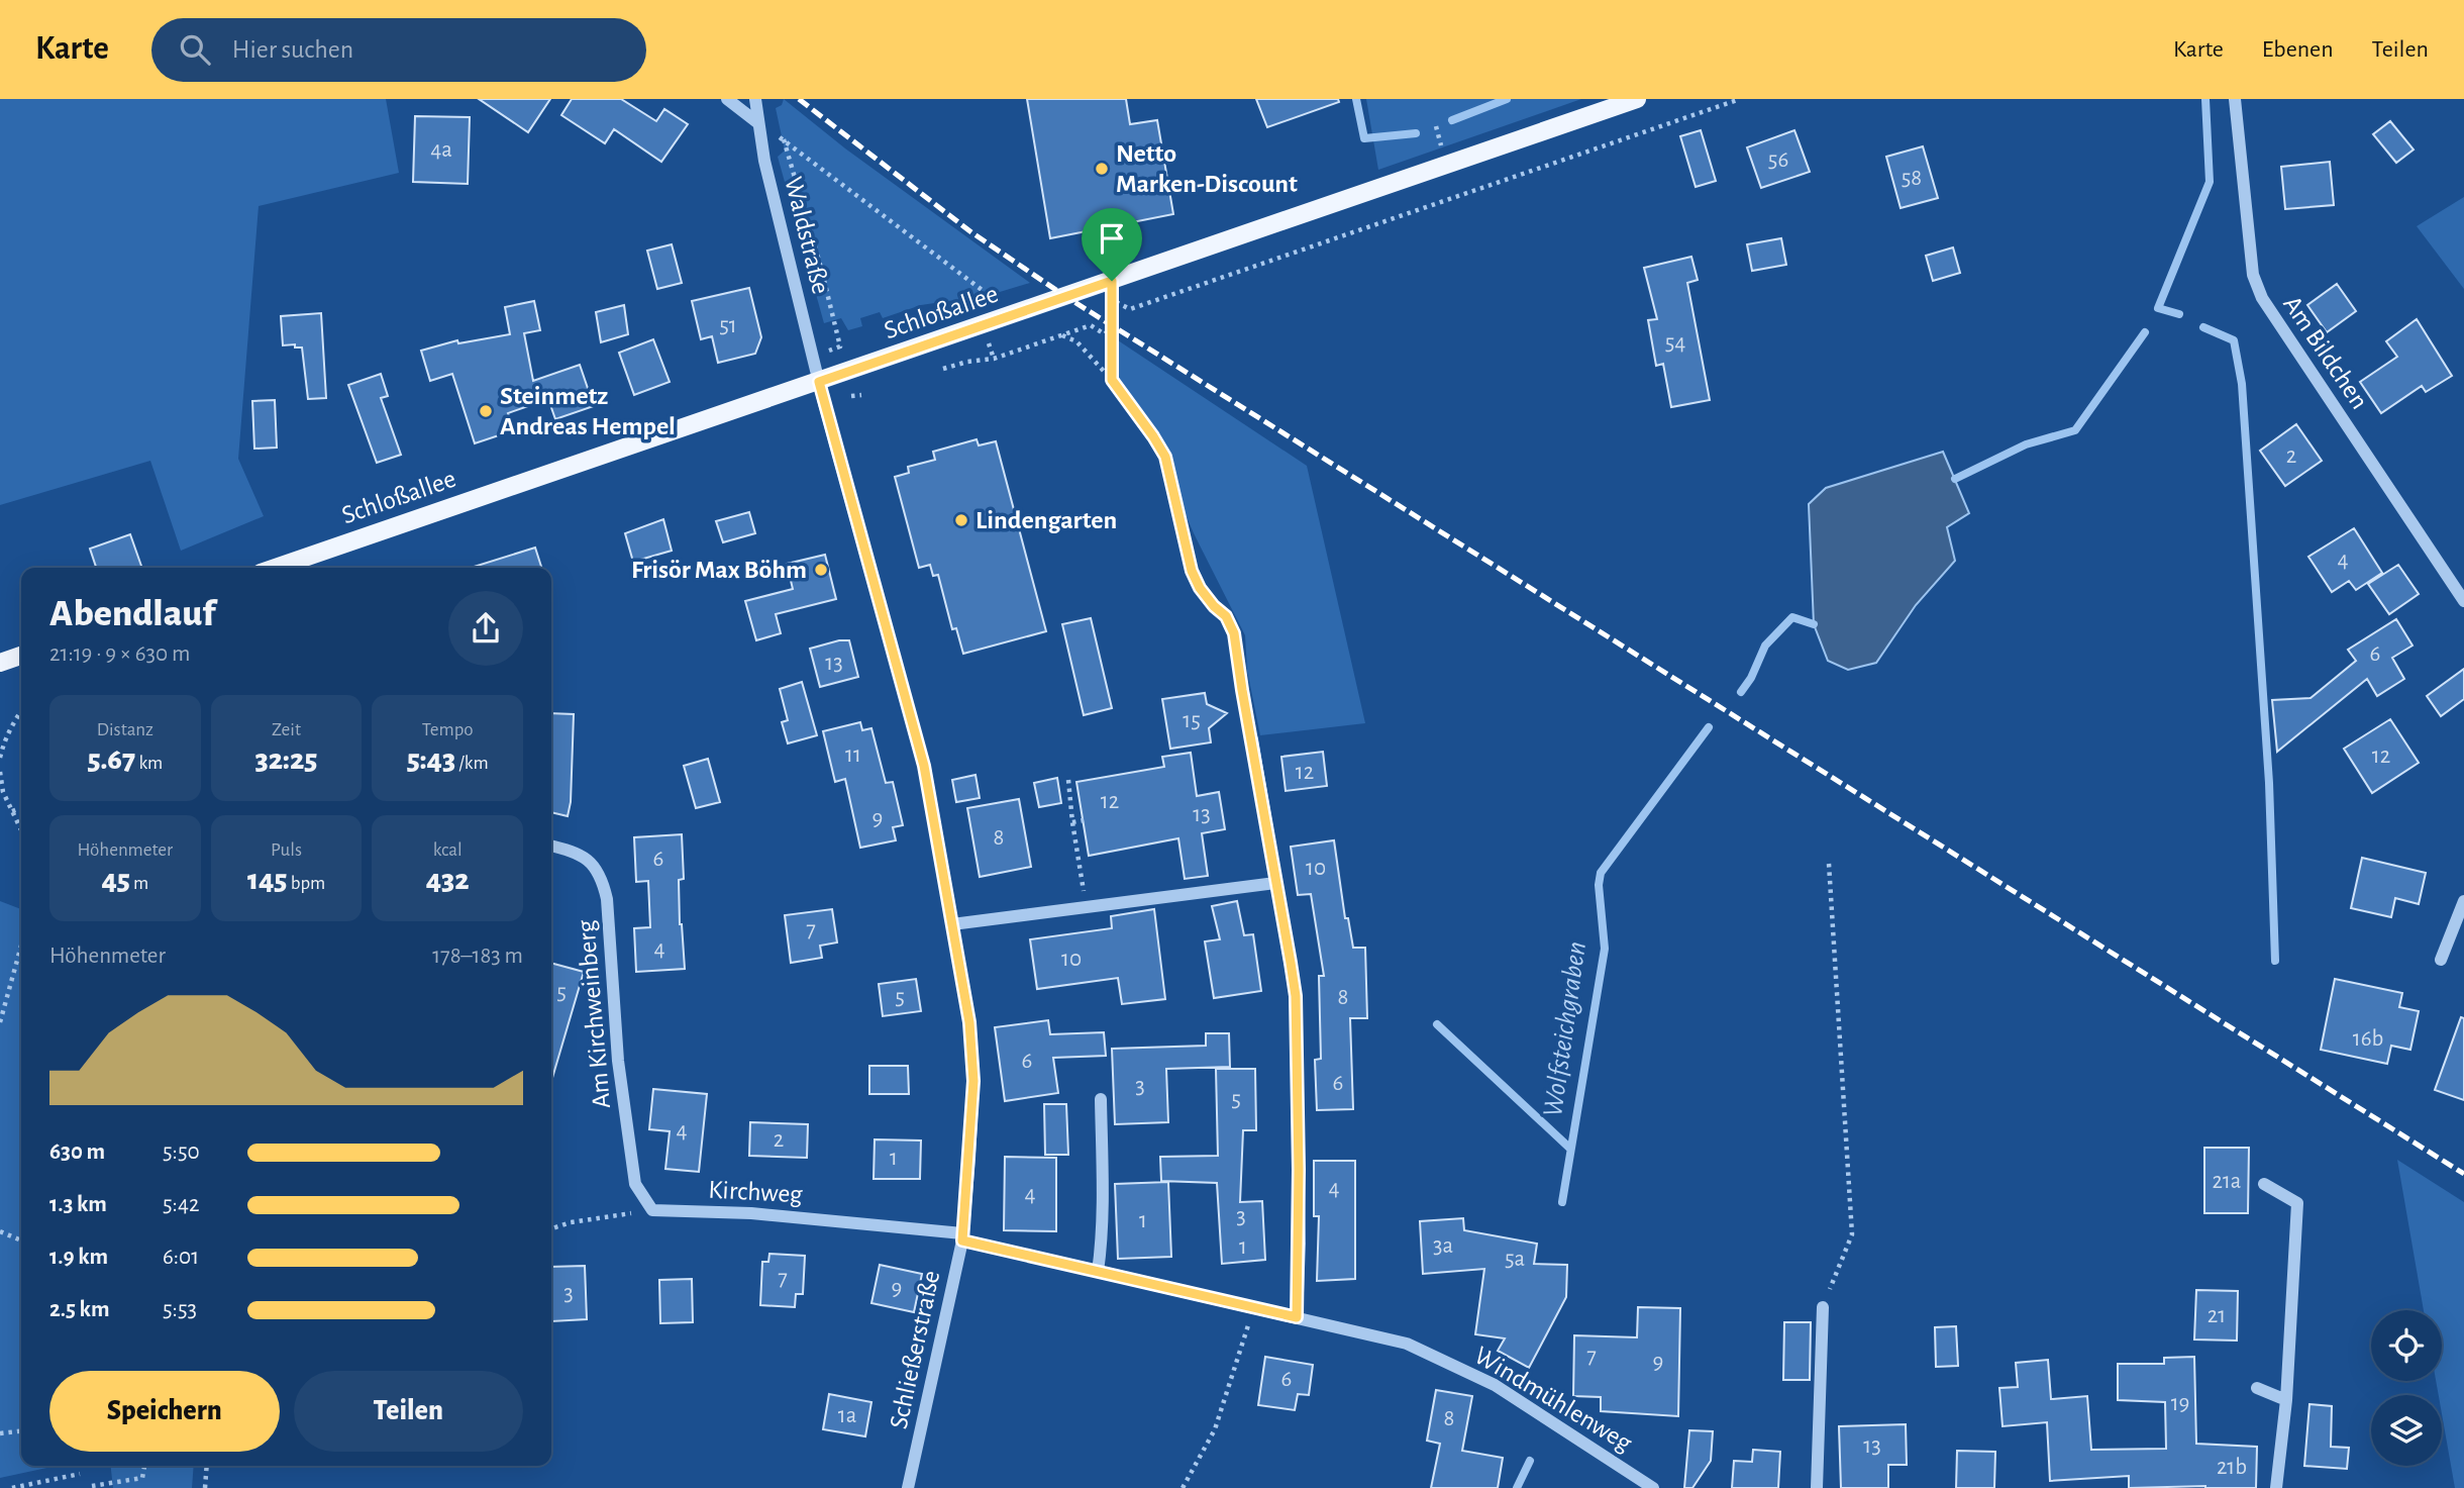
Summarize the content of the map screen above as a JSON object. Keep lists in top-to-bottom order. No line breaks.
{"streets":{"main road":["Schloßallee"],"street":["Waldstraße","Am Bildchen","Am Kirchweinberg","Kirchweg","Schließerstraße","Windmühlenweg"]},"crossings":[["Waldstraße","Schloßallee"],["Waldstraße","Schließerstraße"],["Schloßallee","Schließerstraße"],["Am Kirchweinberg","Kirchweg"],["Kirchweg","Schließerstraße"],["Kirchweg","Windmühlenweg"],["Schließerstraße","Windmühlenweg"]],"water":["Wolfsteichgraben"],"places":["Netto Marken-Discount","Steinmetz Andreas Hempel","Lindengarten","Frisör Max Böhm"],"house_numbers":["4a","56","58","51","54","2","4","6","13","15","11","12","12","12","13","9","8","6","10","7","4","10","5","5","8","16b","6","6","3","5","4","2","1","21a","4","4","3","1","3a","1","5a","7","9","3","21","7","9","6","19","1a","8","13","21b"],"page":{"header":"Karte","search":"Hier suchen","nav":["Karte","Ebenen","Teilen"],"heading":["Abendlauf","21:19 · 9 × 630 m"],"stats":[["Distanz","5.67 km"],["Zeit","32:25"],["Tempo","5:43 /km"],["Höhenmeter","45 m"],["Puls","145 bpm"],["kcal","432"]],"chart":["Höhenmeter","178–183 m"],"list":[{"name":"630 m","note":"5:50"},{"name":"1.3 km","note":"5:42"},{"name":"1.9 km","note":"6:01"},{"name":"2.5 km","note":"5:53"}],"buttons":["Speichern","Teilen"]}}
